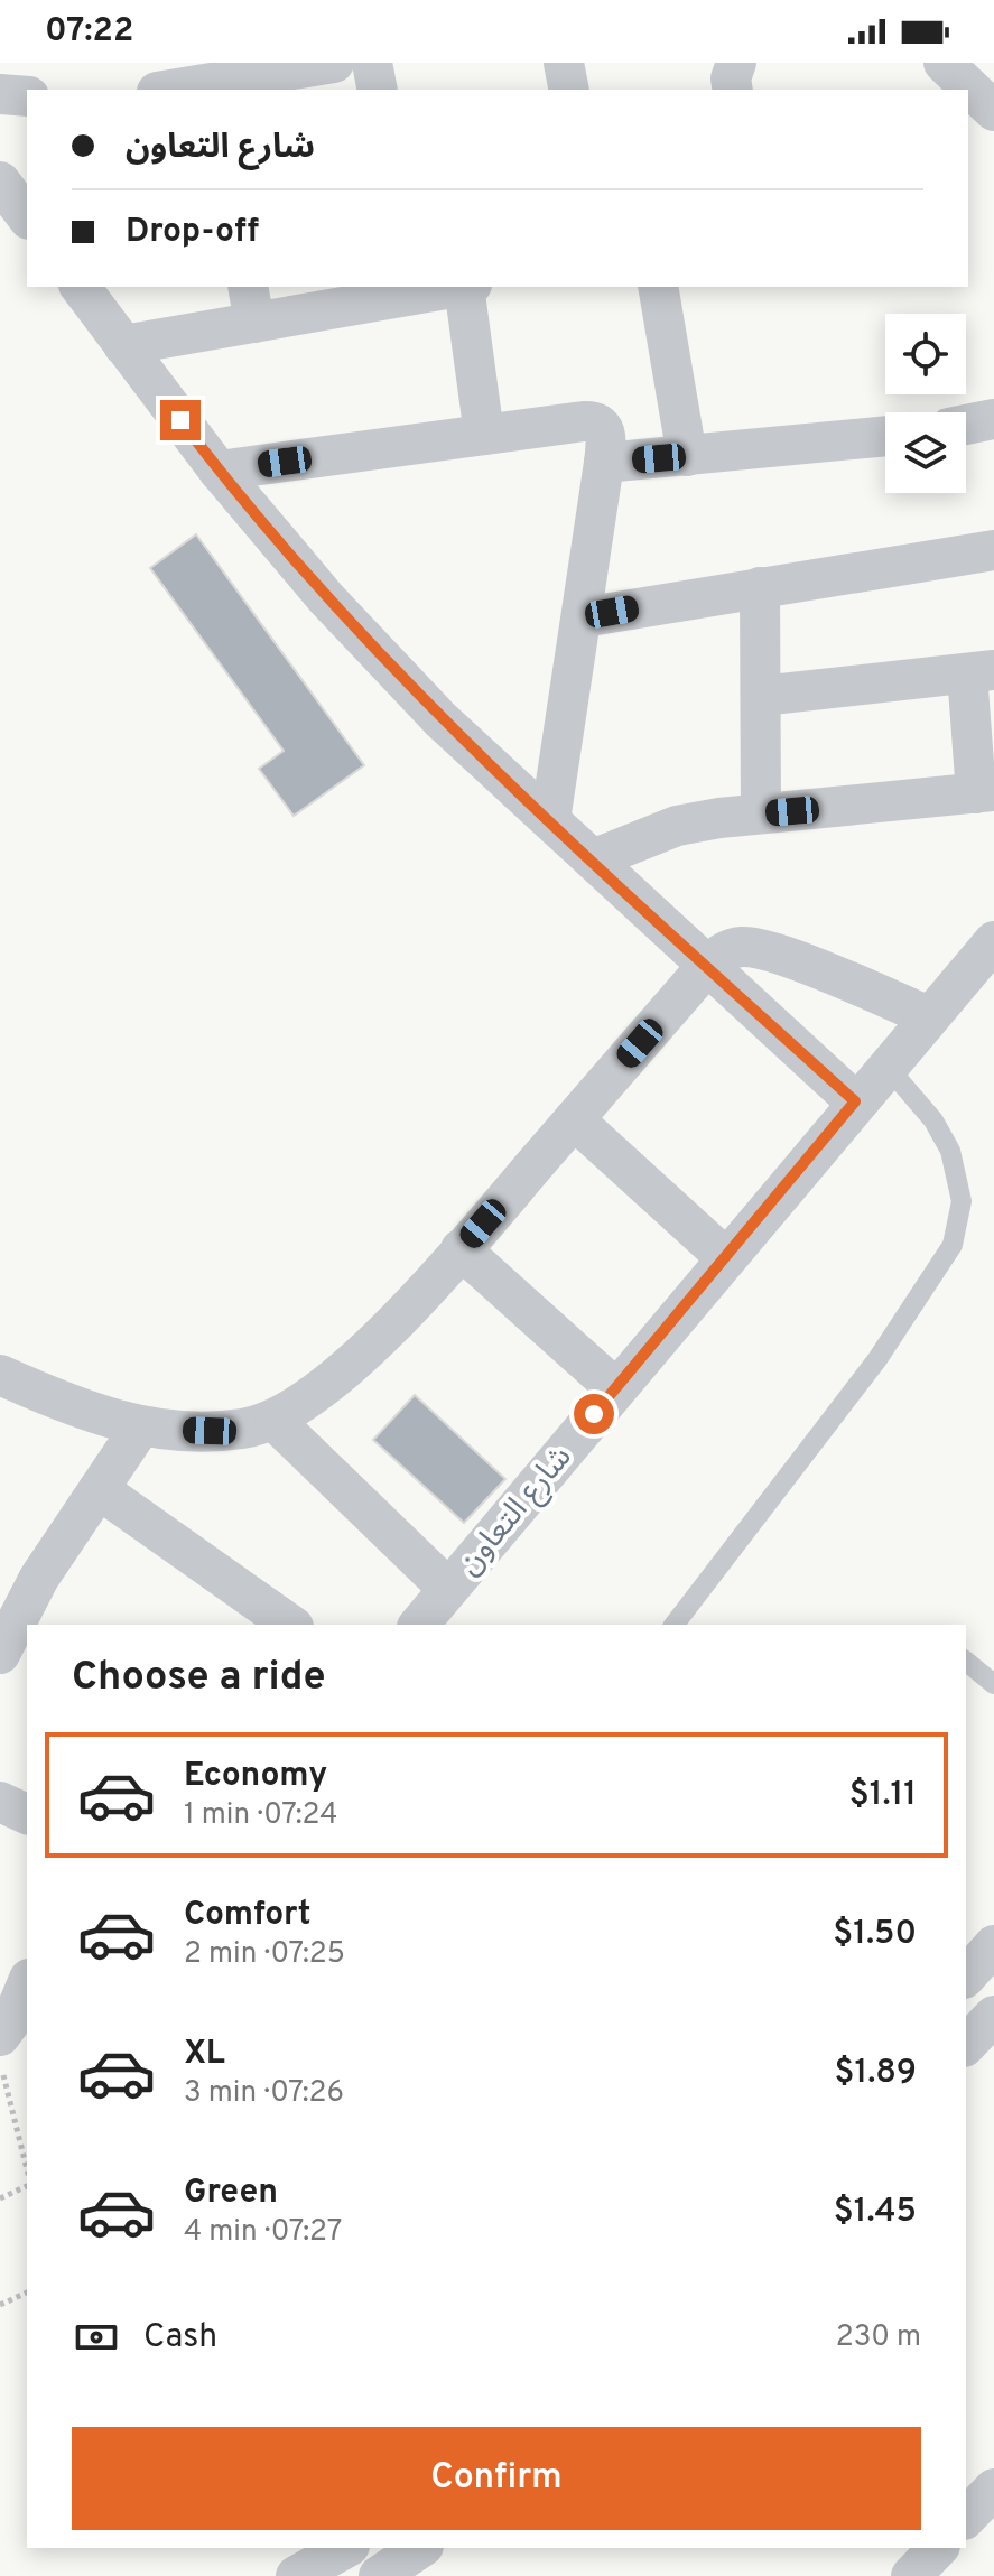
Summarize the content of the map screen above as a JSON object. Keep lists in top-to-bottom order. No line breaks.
{"streets":{"street":["شارع التعاون"]},"page":{"status":"07:22","banner":["شارع التعاون","Drop-off"],"heading":"Choose a ride","list":[{"name":"Economy","note":"1 min · 07:24","value":"$1.11"},{"name":"Comfort","note":"2 min · 07:25","value":"$1.50"},{"name":"XL","note":"3 min · 07:26","value":"$1.89"},{"name":"Green","note":"4 min · 07:27","value":"$1.45"}],"pay":["Cash","230 m"],"buttons":"Confirm"}}
